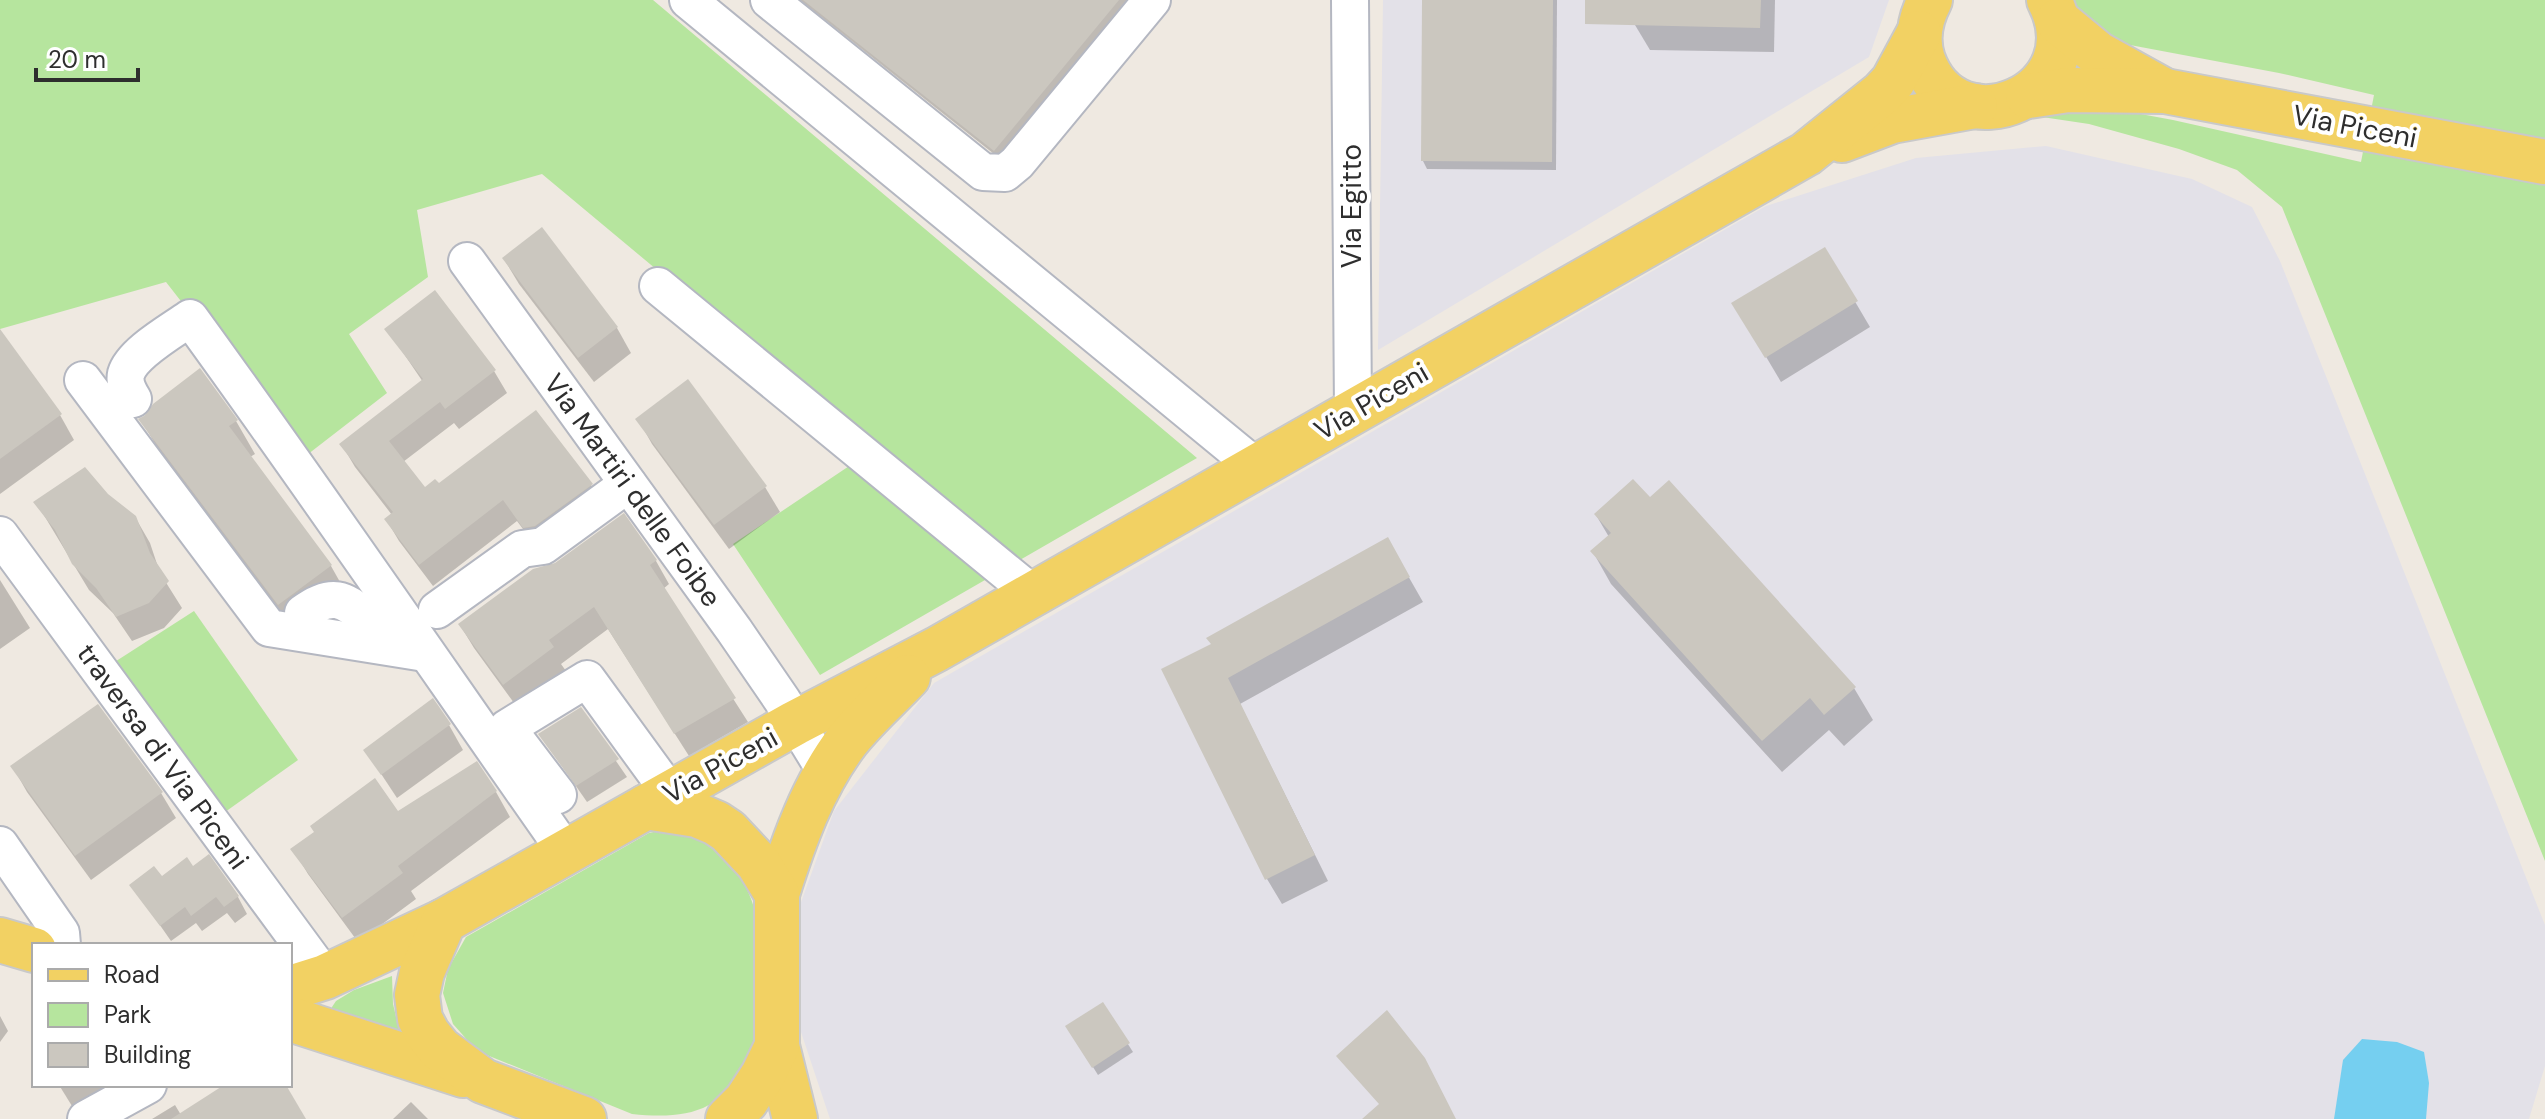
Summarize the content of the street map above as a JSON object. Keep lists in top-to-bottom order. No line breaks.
{"streets":{"main road":["Via Piceni"],"street":["Via Egitto","Via Martiri delle Foibe","traversa di Via Piceni"]},"crossings":[["Via Piceni","Via Egitto"],["Via Piceni","Via Martiri delle Foibe"],["Via Piceni","traversa di Via Piceni"]],"legend":["Road","Park","Building"],"scale_bar":"20 m"}
